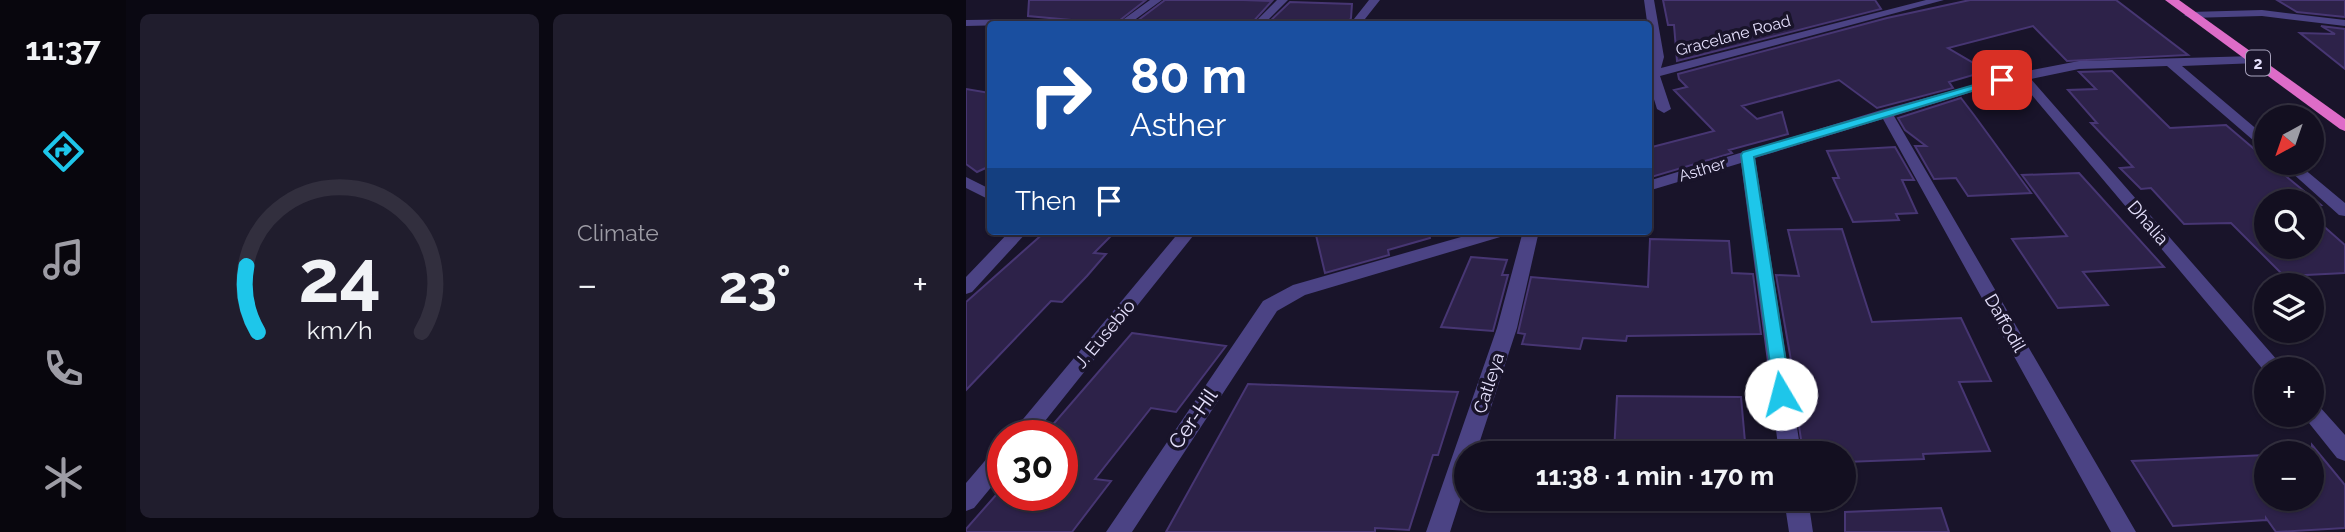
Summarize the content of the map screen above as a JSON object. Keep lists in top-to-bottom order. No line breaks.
{"streets":{"highway":["2"],"street":["Gracelane Road","Asther","Dhalia","Daffodil","J. Eusebio","Catleya","Cer-Hil"]},"crossings":[["2","Asther"],["Asther","Dhalia"],["Asther","Daffodil"]],"north":"bottom left","page":{"tabs":"11:37","tile":"Climate","turn":["80 m","Asther"],"map_buttons":["+","−"],"then":"Then","heat":["−","23°","+"],"limit":"30","trip":"11:38 · 1 min · 170 m","gauge":["24","km/h"]}}
